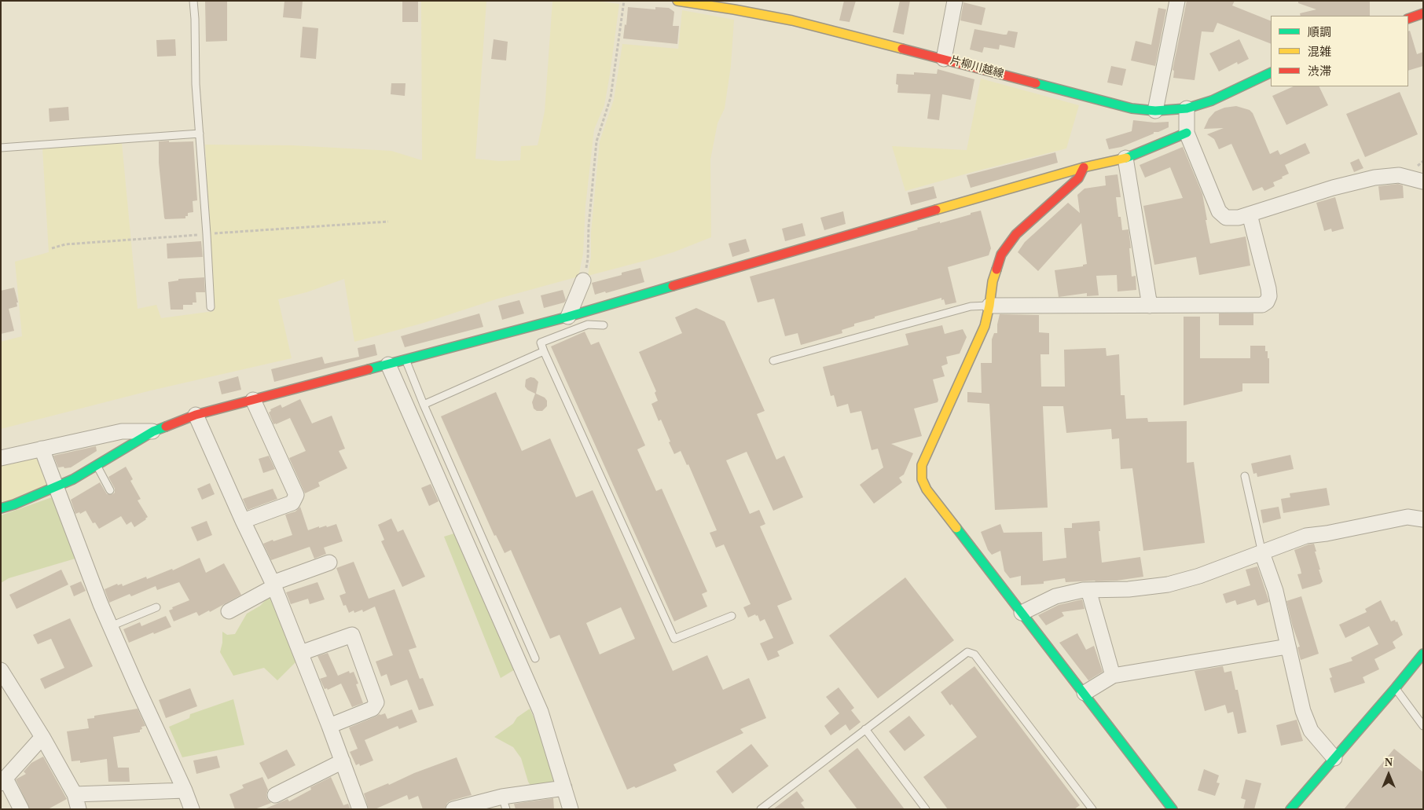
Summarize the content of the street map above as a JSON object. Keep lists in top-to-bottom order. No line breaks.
{"streets":{"street":["片柳川越線"]},"legend":["順調","混雑","渋滞"],"north":"top"}
